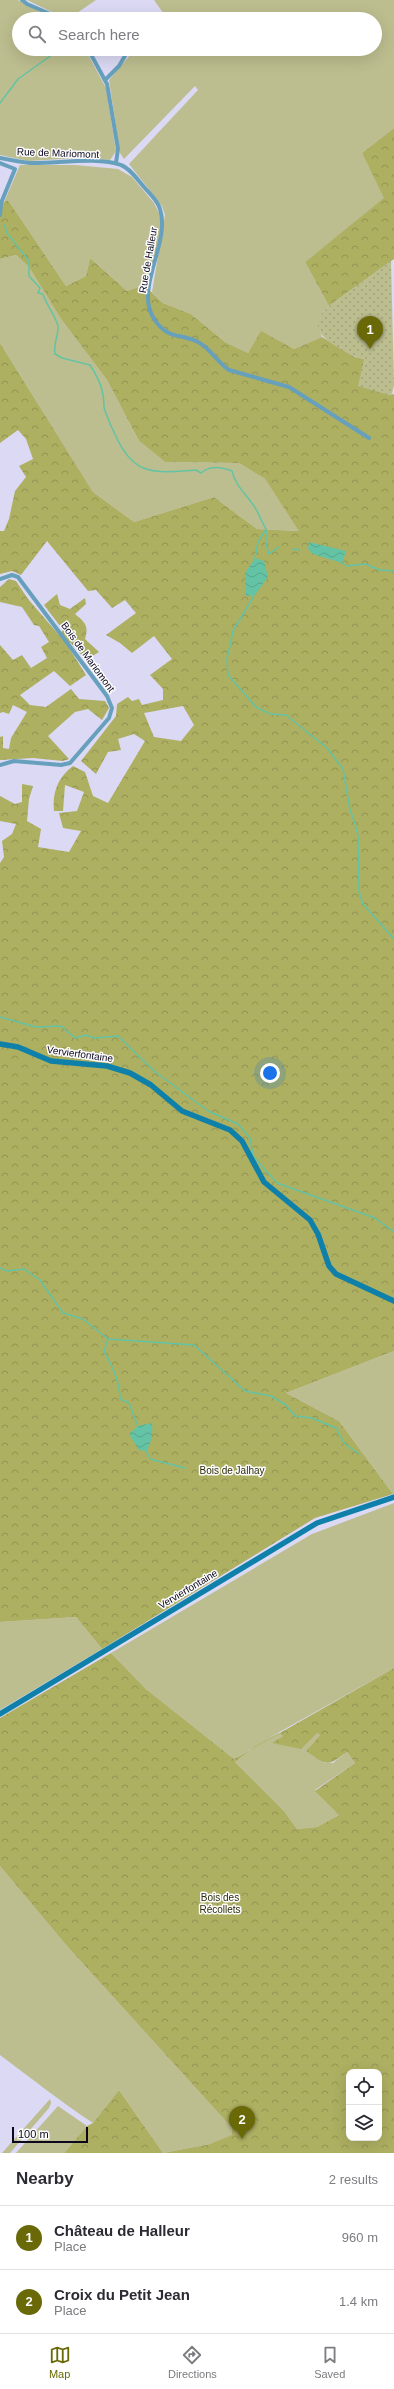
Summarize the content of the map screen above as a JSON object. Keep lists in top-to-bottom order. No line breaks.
{"streets":{"main road":["Vervierfontaine"],"street":["Rue de Mariomont","Rue de Halleur","Bois de Mariomont"]},"crossings":[["Rue de Mariomont","Rue de Halleur"]],"parks":["Bois de Jalhay","Bois des Récollets"],"scale_bar":"100 m","page":{"search":"Search here","pins":["1","2"],"scale":"100 m","heading":["Nearby","2 results"],"list":[{"mark":"1","name":"Château de Halleur","note":"Place","value":"960 m"},{"mark":"2","name":"Croix du Petit Jean","note":"Place","value":"1.4 km"}],"nav":["Map","Directions","Saved"]}}
